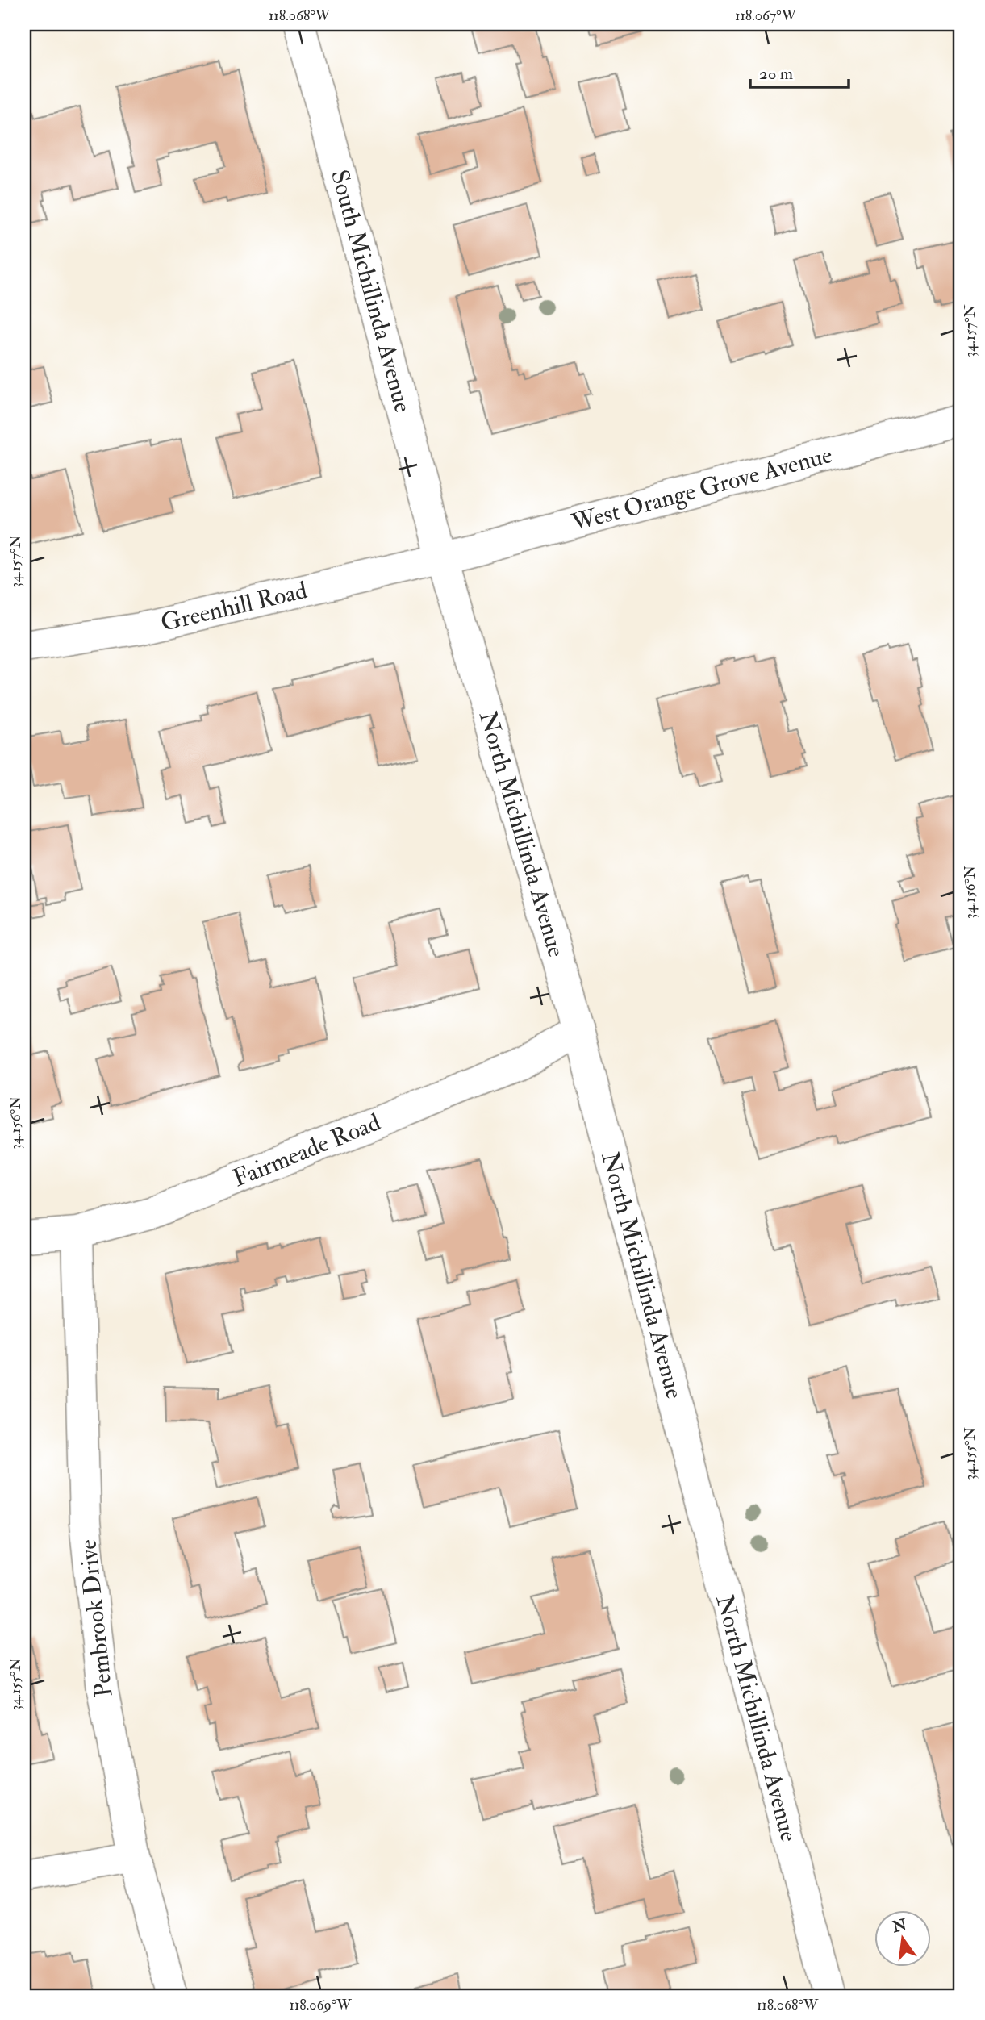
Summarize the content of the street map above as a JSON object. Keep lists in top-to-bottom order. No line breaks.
{"streets":{"street":["South Michillinda Avenue","West Orange Grove Avenue","Greenhill Road","North Michillinda Avenue","Fairmeade Road","Pembrook Drive"]},"crossings":[["South Michillinda Avenue","West Orange Grove Avenue"],["South Michillinda Avenue","Greenhill Road"],["South Michillinda Avenue","North Michillinda Avenue"],["West Orange Grove Avenue","Greenhill Road"],["West Orange Grove Avenue","North Michillinda Avenue"],["Greenhill Road","North Michillinda Avenue"],["North Michillinda Avenue","Fairmeade Road"],["Fairmeade Road","Pembrook Drive"]],"scale_bar":"20 m","north":"top","coordinates":["118.068°W","118.067°W","34.157°N","34.156°N","34.155°N","118.069°W"]}
